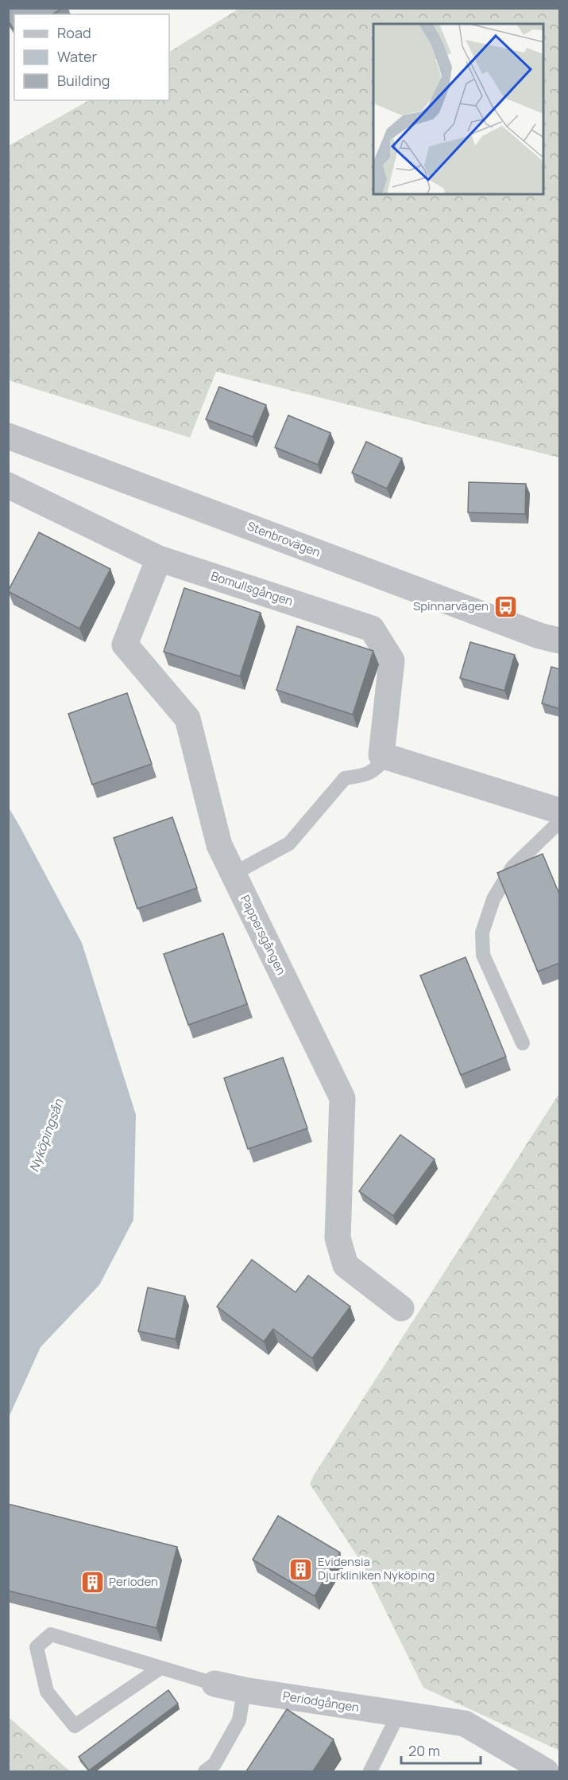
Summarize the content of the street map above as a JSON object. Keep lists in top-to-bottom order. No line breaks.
{"streets":{"street":["Stenbrovägen","Bomullsgången","Pappersgången","Periodgången"]},"crossings":[["Bomullsgången","Pappersgången"]],"water":["Nyköpingsån"],"places":{"bus stop":["Spinnarvägen"],"building":["Evidensia Djurkliniken Nyköping","Perioden"]},"legend":["Road","Water","Building"],"scale_bar":"20 m"}
